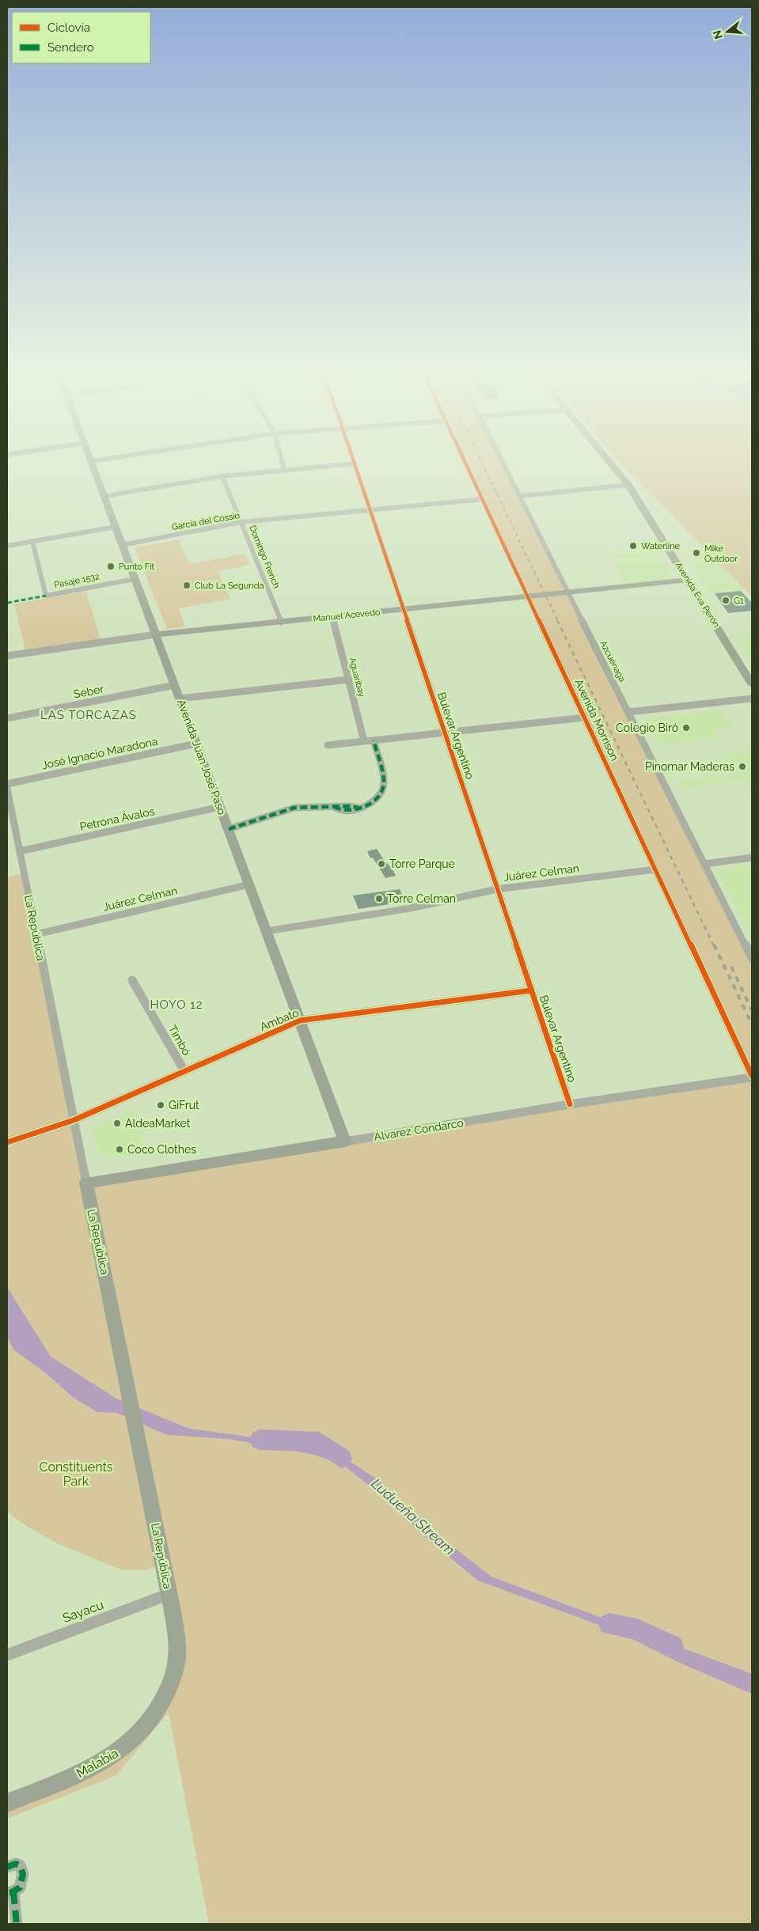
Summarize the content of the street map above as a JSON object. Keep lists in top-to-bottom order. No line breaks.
{"streets":{"main road":["Avenida Eva Perón","Manuel Acevedo","Avenida Juan José Paso","La República","Álvarez Condarco","Malabia"],"street":["García del Cossio","Domingo French","Pasaje 1532","Azcuénaga","Aguaribay","Seber","Avenida Morrison","Bulevar Argentino","José Ignacio Maradona","Petrona Ávalos","Juárez Celman","Ambato","Timbó","Sayacu"]},"crossings":[["García del Cossio","Domingo French"],["García del Cossio","Avenida Morrison"],["García del Cossio","Bulevar Argentino"],["García del Cossio","Avenida Juan José Paso"],["Domingo French","Manuel Acevedo"],["Pasaje 1532","Avenida Juan José Paso"],["Avenida Eva Perón","Manuel Acevedo"],["Manuel Acevedo","Azcuénaga"],["Manuel Acevedo","Aguaribay"],["Manuel Acevedo","Avenida Morrison"],["Manuel Acevedo","Bulevar Argentino"],["Manuel Acevedo","Avenida Juan José Paso"],["Seber","Avenida Juan José Paso"],["Avenida Morrison","Juárez Celman"],["Avenida Morrison","Álvarez Condarco"],["Bulevar Argentino","Juárez Celman"],["Bulevar Argentino","Ambato"],["Bulevar Argentino","Álvarez Condarco"],["José Ignacio Maradona","Avenida Juan José Paso"],["Avenida Juan José Paso","Petrona Ávalos"],["Avenida Juan José Paso","Juárez Celman"],["Avenida Juan José Paso","Ambato"],["Avenida Juan José Paso","Álvarez Condarco"],["Petrona Ávalos","La República"],["Juárez Celman","La República"],["La República","Ambato"],["La República","Álvarez Condarco"],["La República","Sayacu"],["La República","Malabia"],["Ambato","Timbó"]],"districts":["LAS TORCAZAS","HOYO 12"],"water":["Ludueña Stream"],"parks":["Constituents Park"],"places":["Waterline","Mike Outdoor","Punto Fit","Club La Segunda","G1","Colegio Biró","Pinomar Maderas","Torre Parque","Torre Celman","GiFrut","AldeaMarket","Coco Clothes"],"legend":["Ciclovía","Sendero"],"north":"left"}
